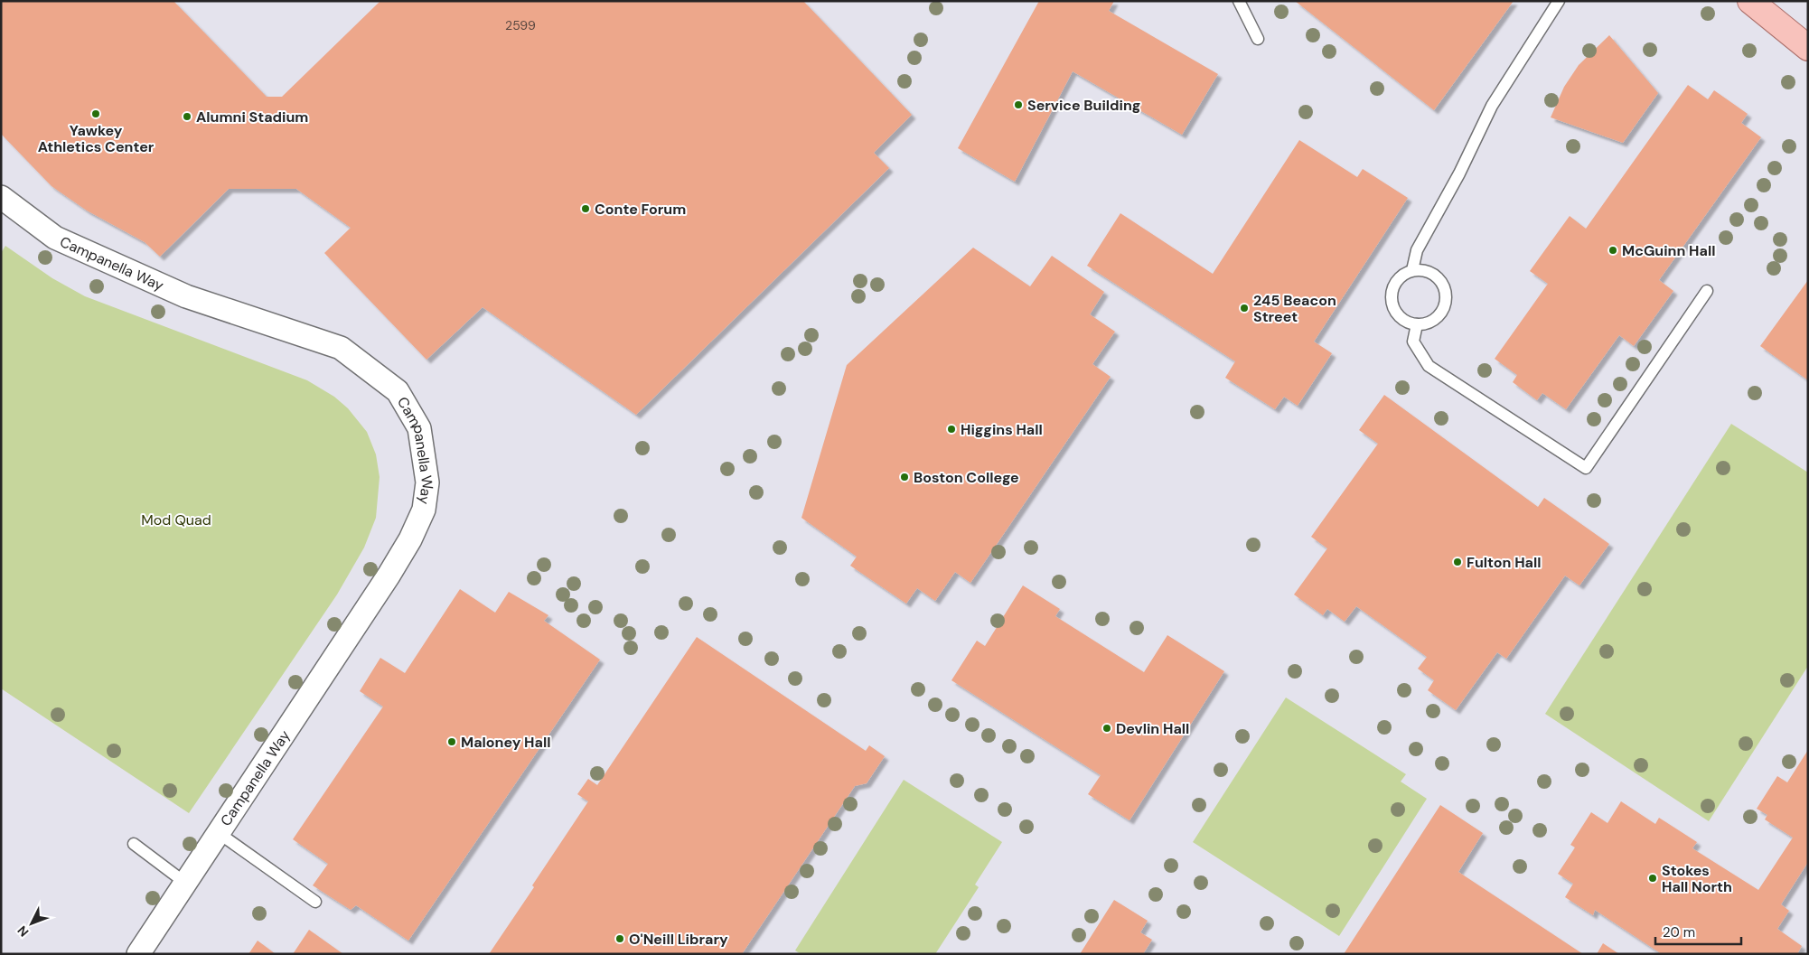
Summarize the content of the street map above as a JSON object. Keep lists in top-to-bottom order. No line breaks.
{"streets":{"street":["Campanella Way"]},"parks":["Mod Quad"],"places":["Service Building","Yawkey Athletics Center","Alumni Stadium","Conte Forum","McGuinn Hall","245 Beacon Street","Higgins Hall","Boston College","Fulton Hall","Devlin Hall","Maloney Hall","Stokes Hall North","O'Neill Library"],"house_numbers":["2599"],"scale_bar":"20 m","north":"bottom left"}
